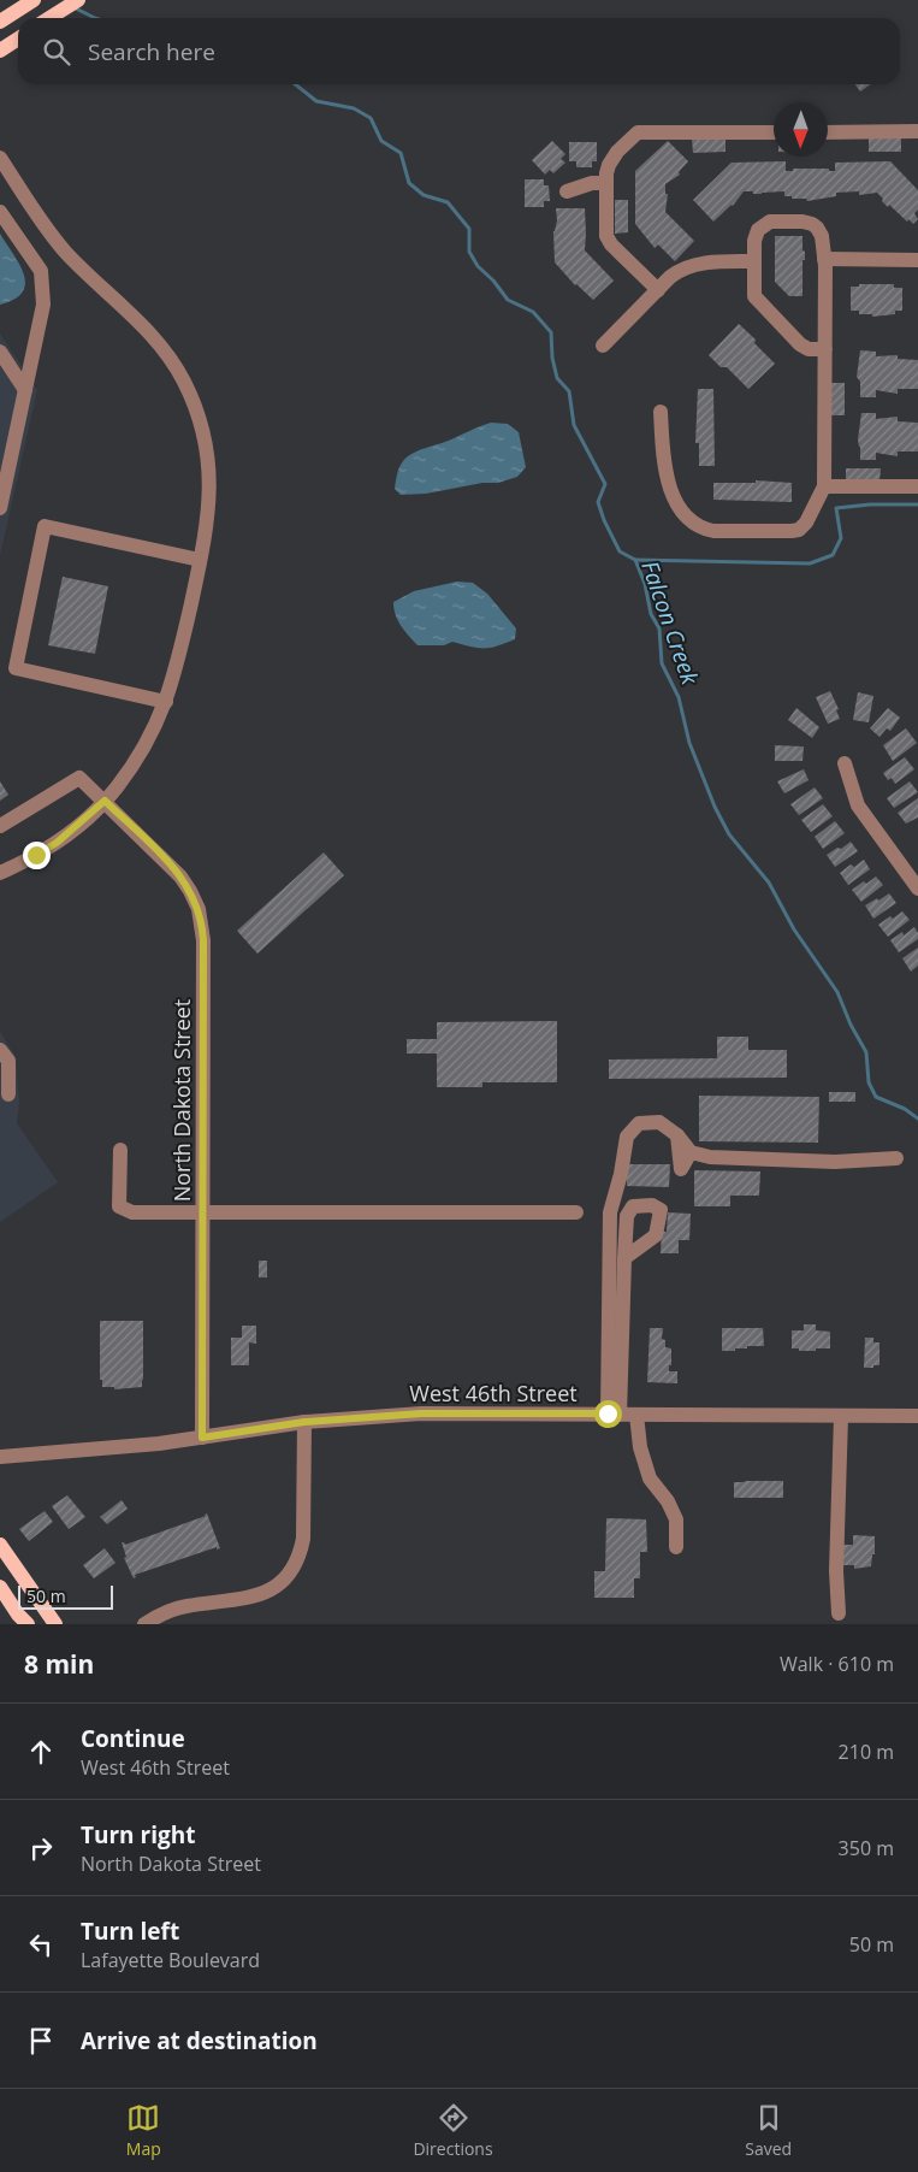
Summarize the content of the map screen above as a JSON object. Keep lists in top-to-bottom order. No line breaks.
{"streets":{"street":["North Dakota Street","West 46th Street"]},"crossings":[["North Dakota Street","West 46th Street"]],"water":["Falcon Creek"],"scale_bar":"50 m","north":"bottom","page":{"search":"Search here","scale":"50 m","heading":["8 min","Walk · 610 m"],"list":[["Continue","West 46th Street","210 m"],["Turn right","North Dakota Street","350 m"],["Turn left","Lafayette Boulevard","50 m"],"Arrive at destination"],"nav":["Map","Directions","Saved"]}}
